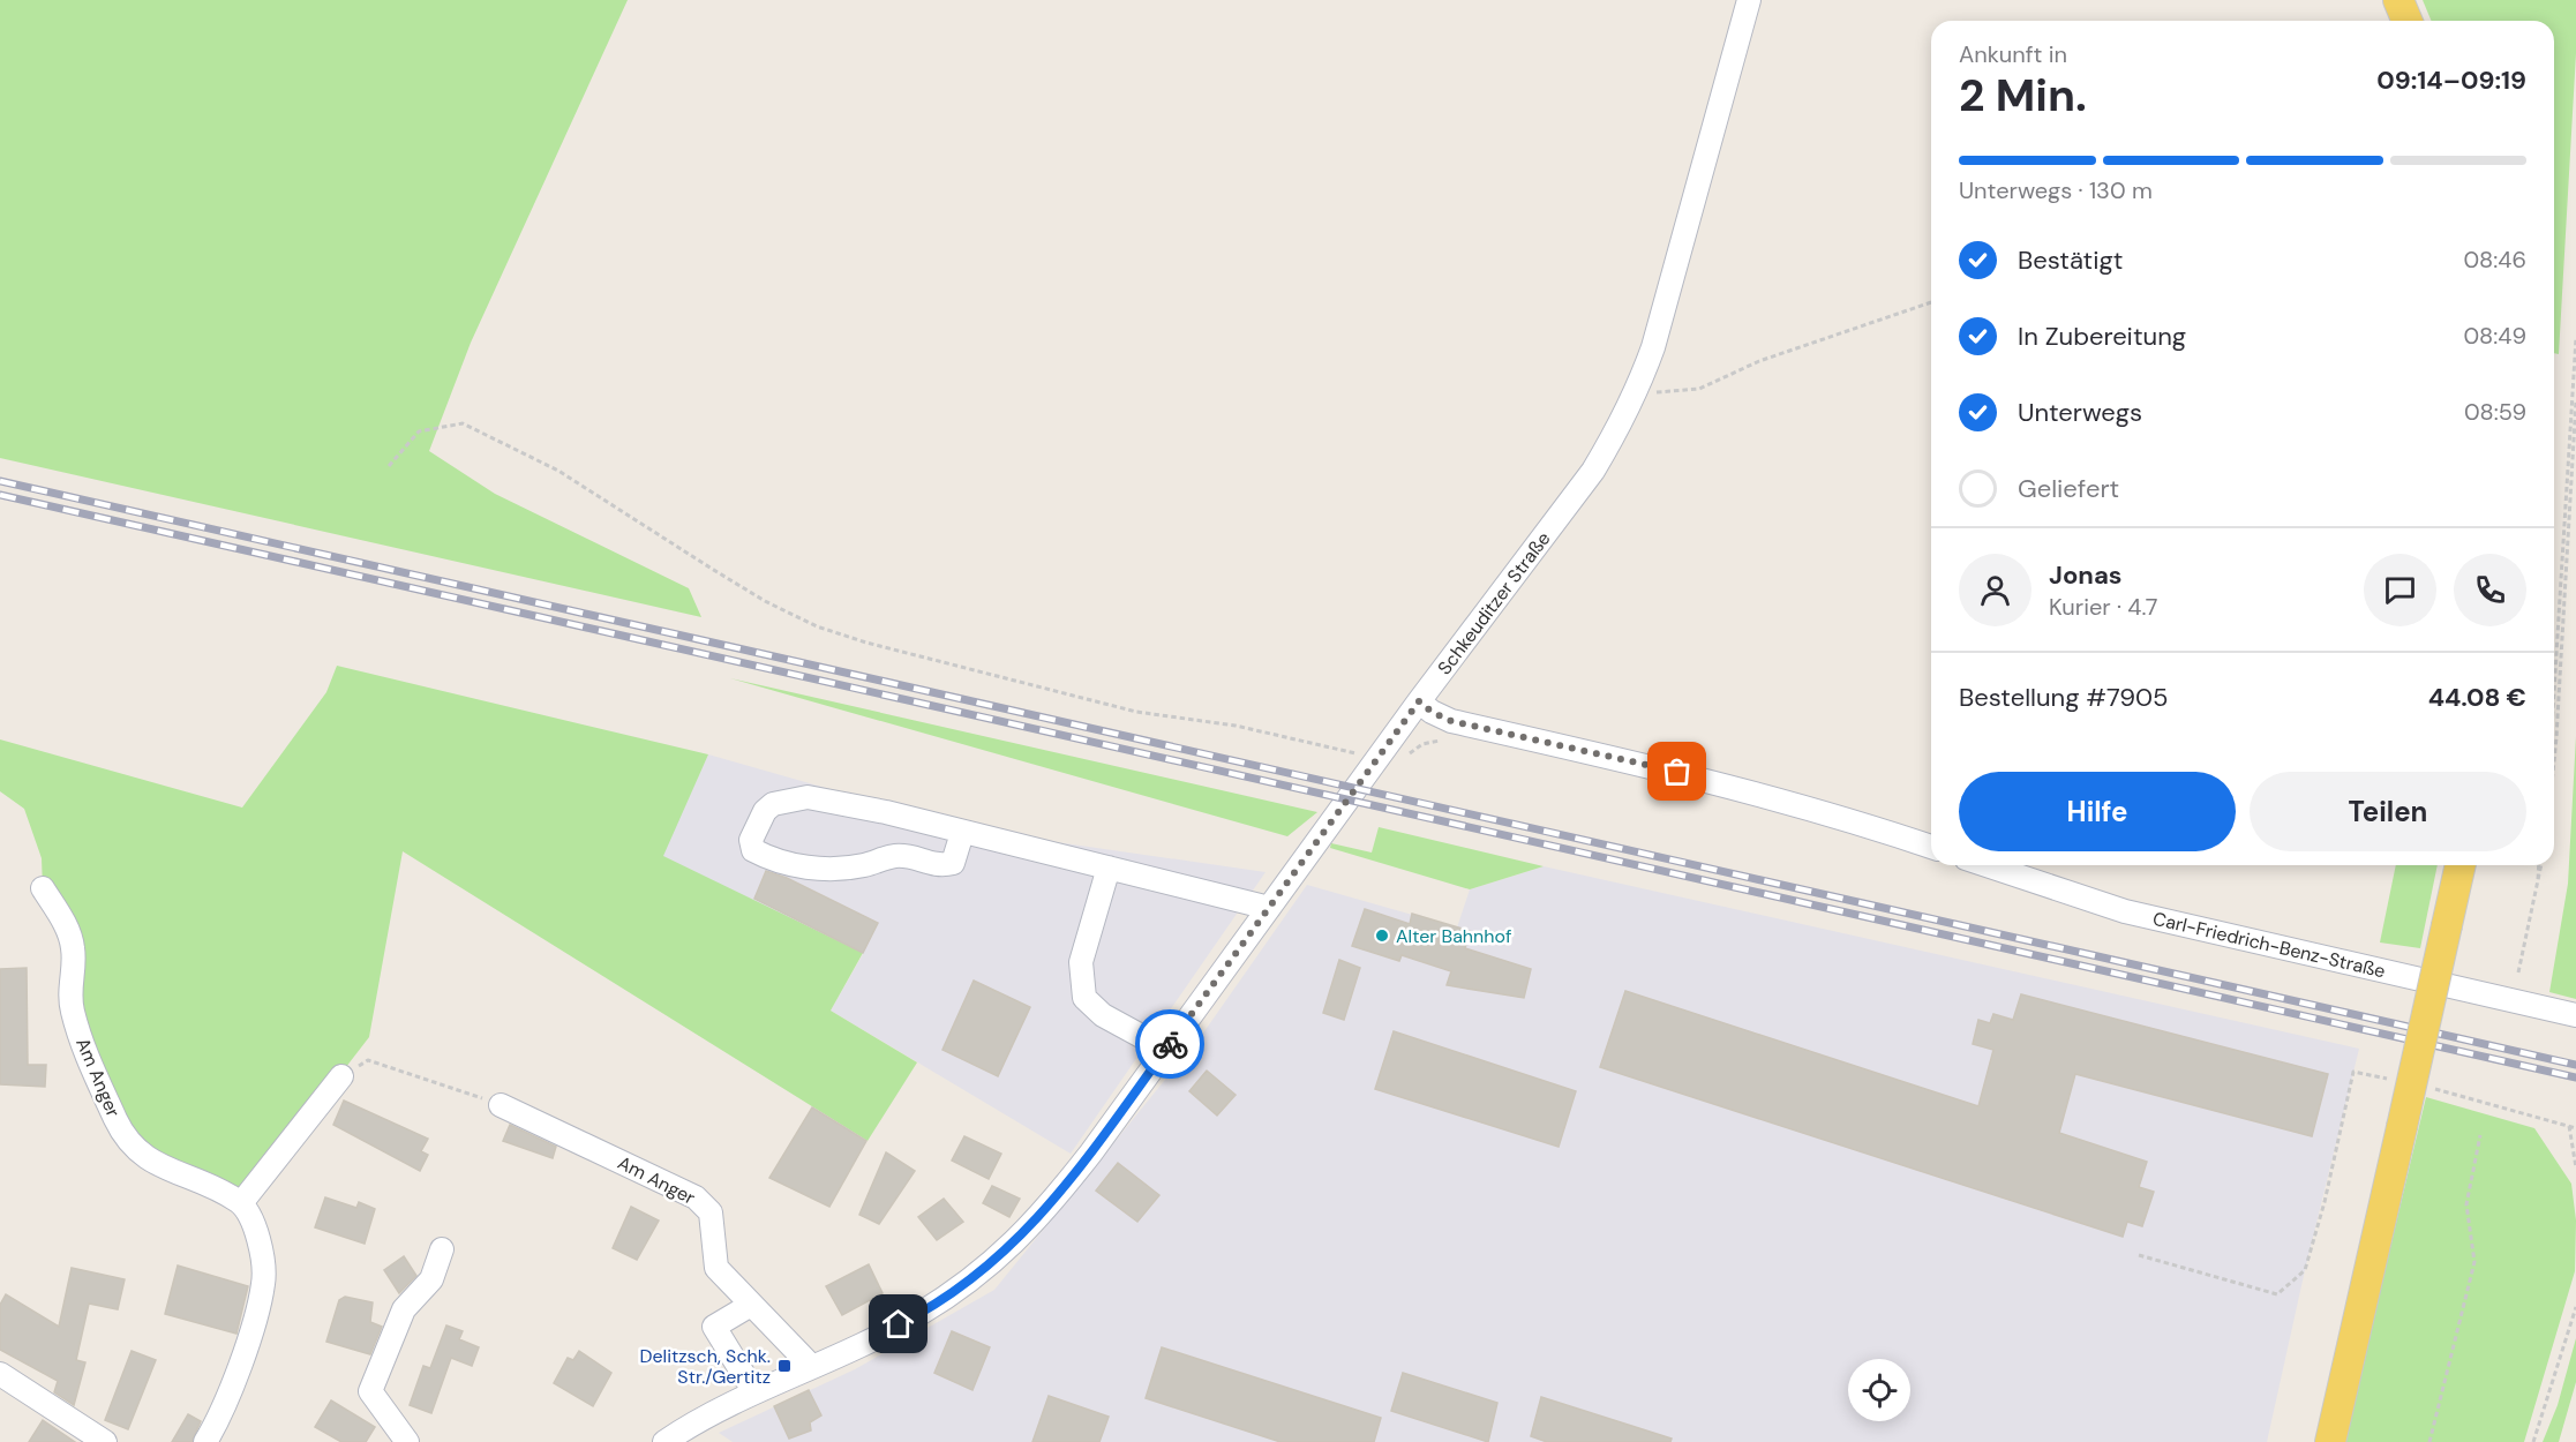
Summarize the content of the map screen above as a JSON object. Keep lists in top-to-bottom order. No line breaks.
{"streets":{"street":["Schkeuditzer Straße","Carl-Friedrich-Benz-Straße","Am Anger"]},"crossings":[["Schkeuditzer Straße","Am Anger"]],"places":{"other":["Alter Bahnhof"],"transit":["Delitzsch, Schk. Str./Gertitz"]},"page":{"heading":["2 Min.","Ankunft in","09:14–09:19"],"panel":["Jonas","Kurier · 4.7","Bestellung #7905","44.08 €"],"bar":"Unterwegs · 130 m","list":[["Bestätigt","08:46"],["In Zubereitung","08:49"],["Unterwegs","08:59"],"Geliefert"],"buttons":["Hilfe","Teilen"]}}
